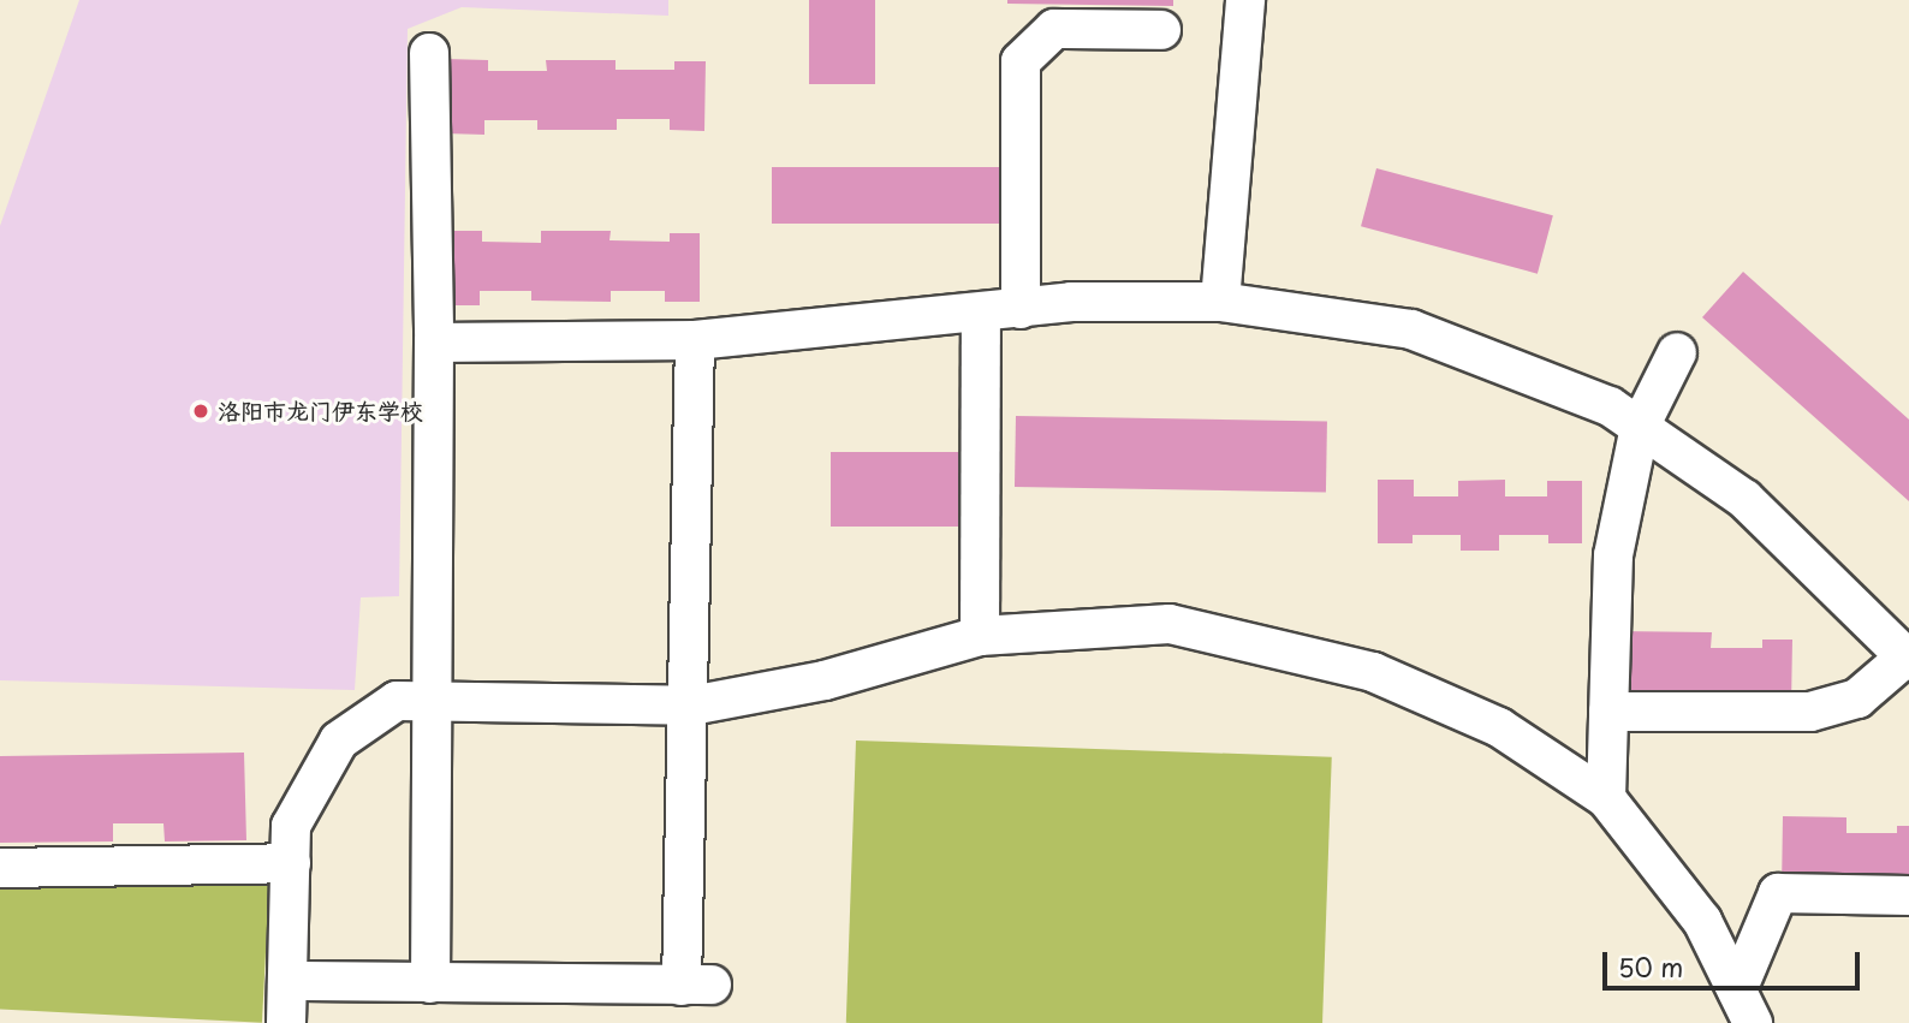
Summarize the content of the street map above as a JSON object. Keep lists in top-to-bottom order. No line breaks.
{"places":["洛阳市龙门伊东学校"],"scale_bar":"50 m"}
